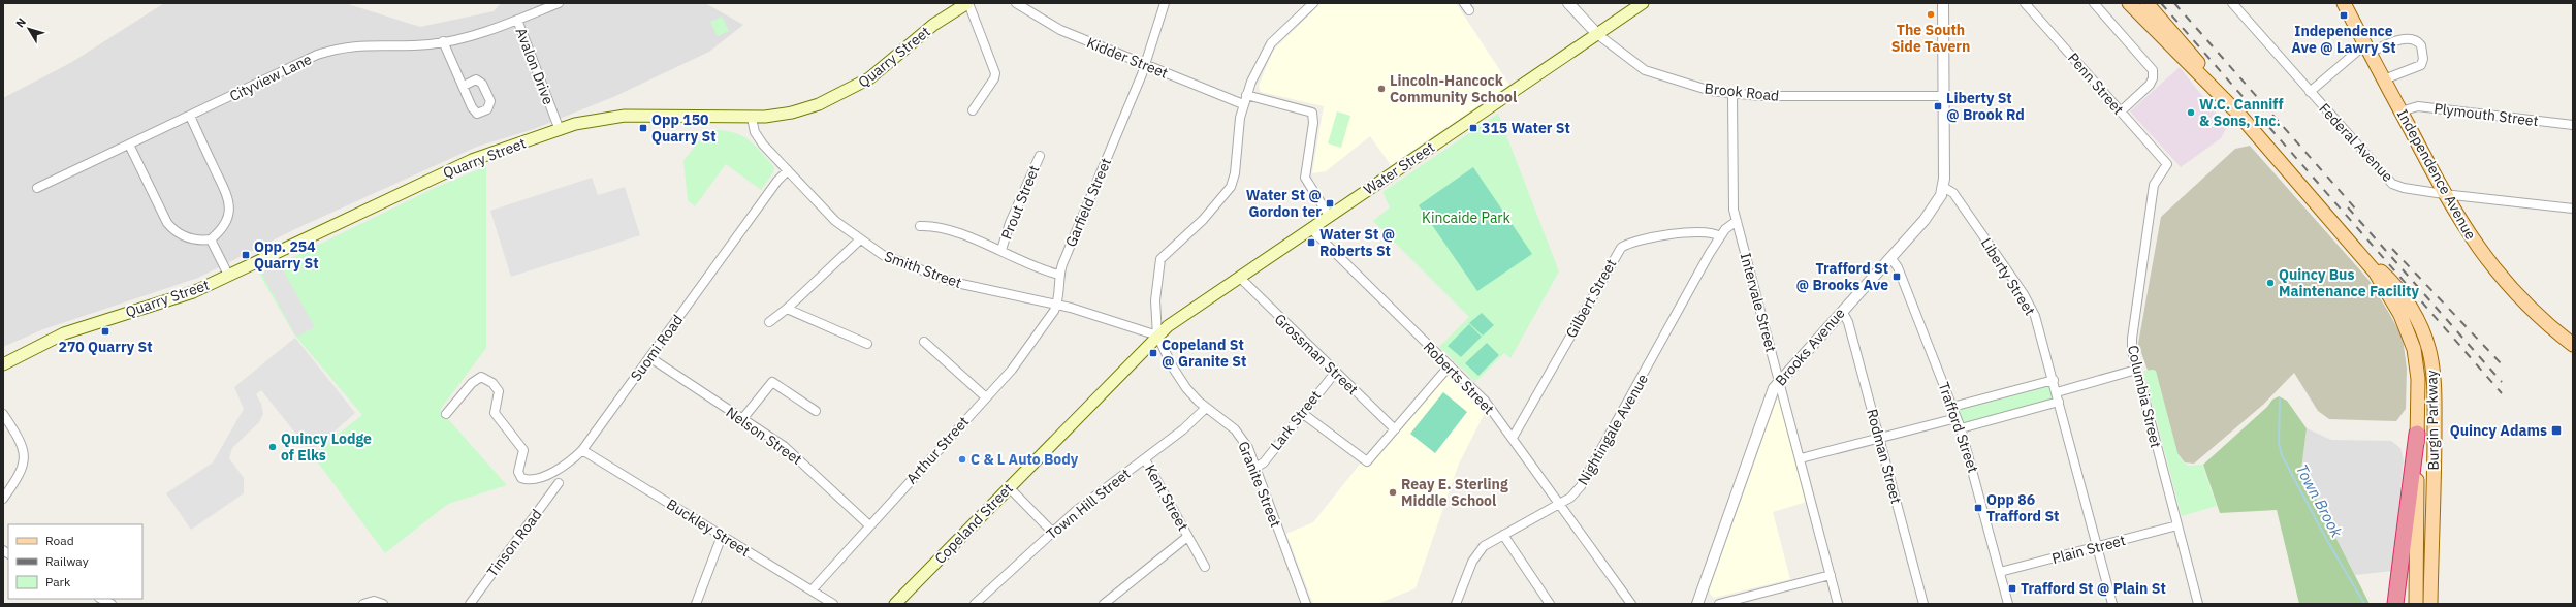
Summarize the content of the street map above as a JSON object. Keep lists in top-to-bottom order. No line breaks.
{"streets":{"main road":["Quarry Street","Water Street","Independence Avenue","Burgin Parkway","Copeland Street"],"street":["Kidder Street","Avalon Drive","Cityview Lane","Penn Street","Brook Road","Plymouth Street","Federal Avenue","Prout Street","Garfield Street","Smith Street","Liberty Street","Gilbert Street","Intervale Street","Brooks Avenue","Suomi Road","Grossman Street","Roberts Street","Columbia Street","Lark Street","Trafford Street","Nightingale Avenue","Nelson Street","Arthur Street","Rodman Street","Granite Street","Kent Street","Town Hill Street","Buckley Street","Tinson Road","Plain Street"]},"crossings":[["Quarry Street","Avalon Drive"],["Quarry Street","Smith Street"],["Kidder Street","Garfield Street"],["Kidder Street","Granite Street"],["Avalon Drive","Cityview Lane"],["Penn Street","Columbia Street"],["Brook Road","Water Street"],["Brook Road","Intervale Street"],["Plymouth Street","Independence Avenue"],["Federal Avenue","Independence Avenue"],["Water Street","Grossman Street"],["Water Street","Roberts Street"],["Water Street","Granite Street"],["Water Street","Copeland Street"],["Prout Street","Garfield Street"],["Garfield Street","Smith Street"],["Garfield Street","Arthur Street"],["Smith Street","Suomi Road"],["Smith Street","Arthur Street"],["Liberty Street","Brooks Avenue"],["Liberty Street","Plain Street"],["Gilbert Street","Roberts Street"],["Gilbert Street","Nightingale Avenue"],["Intervale Street","Brooks Avenue"],["Intervale Street","Nightingale Avenue"],["Brooks Avenue","Trafford Street"],["Brooks Avenue","Rodman Street"],["Suomi Road","Nelson Street"],["Suomi Road","Buckley Street"],["Grossman Street","Lark Street"],["Roberts Street","Nightingale Avenue"],["Columbia Street","Plain Street"],["Lark Street","Granite Street"],["Trafford Street","Plain Street"],["Nelson Street","Arthur Street"],["Arthur Street","Buckley Street"],["Granite Street","Town Hill Street"],["Granite Street","Copeland Street"],["Kent Street","Town Hill Street"]],"water":["Town Brook"],"parks":["Kincaide Park"],"places":{"other":["The South Side Tavern","Lincoln-Hancock Community School","W.C. Canniff & Sons, Inc.","Quincy Bus Maintenance Facility","Quincy Lodge of Elks","C & L Auto Body","Reay E. Sterling Middle School"],"transit":["Independence Ave @ Lawry St","Liberty St @ Brook Rd","Opp 150 Quarry St","315 Water St","Water St @ Gordon ter","Water St @ Roberts St","Opp. 254 Quarry St","Trafford St @ Brooks Ave","270 Quarry St","Copeland St @ Granite St","Quincy Adams","Opp 86 Trafford St","Trafford St @ Plain St"]},"legend":["Road","Railway","Park"],"north":"top left"}
